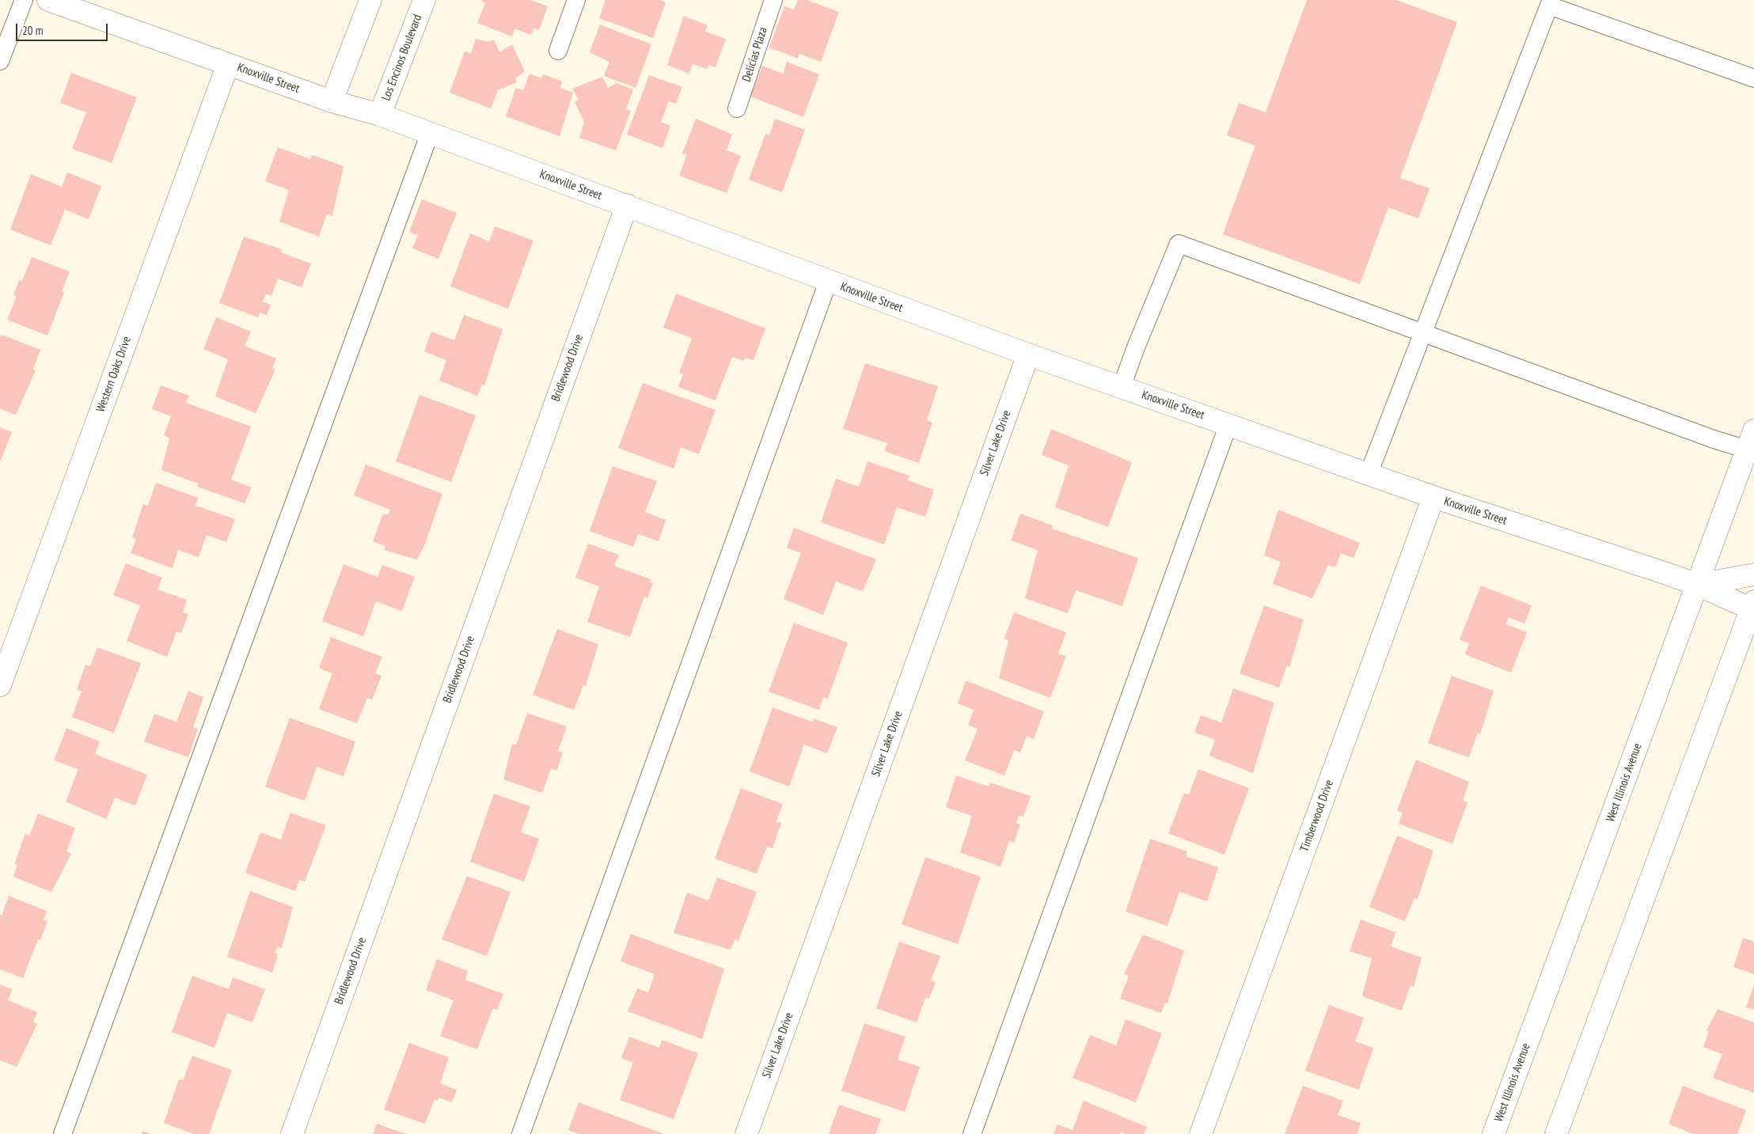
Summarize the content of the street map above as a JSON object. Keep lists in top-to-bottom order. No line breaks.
{"streets":{"street":["Los Encinos Boulevard","Knoxville Street","Bridlewood Drive","Western Oaks Drive","Silver Lake Drive","West Illinois Avenue","Timberwood Drive"],"lane":["Delicias Plaza"]},"crossings":[["Los Encinos Boulevard","Knoxville Street"],["Knoxville Street","Bridlewood Drive"],["Knoxville Street","Western Oaks Drive"],["Knoxville Street","Silver Lake Drive"],["Knoxville Street","West Illinois Avenue"],["Knoxville Street","Timberwood Drive"]],"scale_bar":"20 m"}
